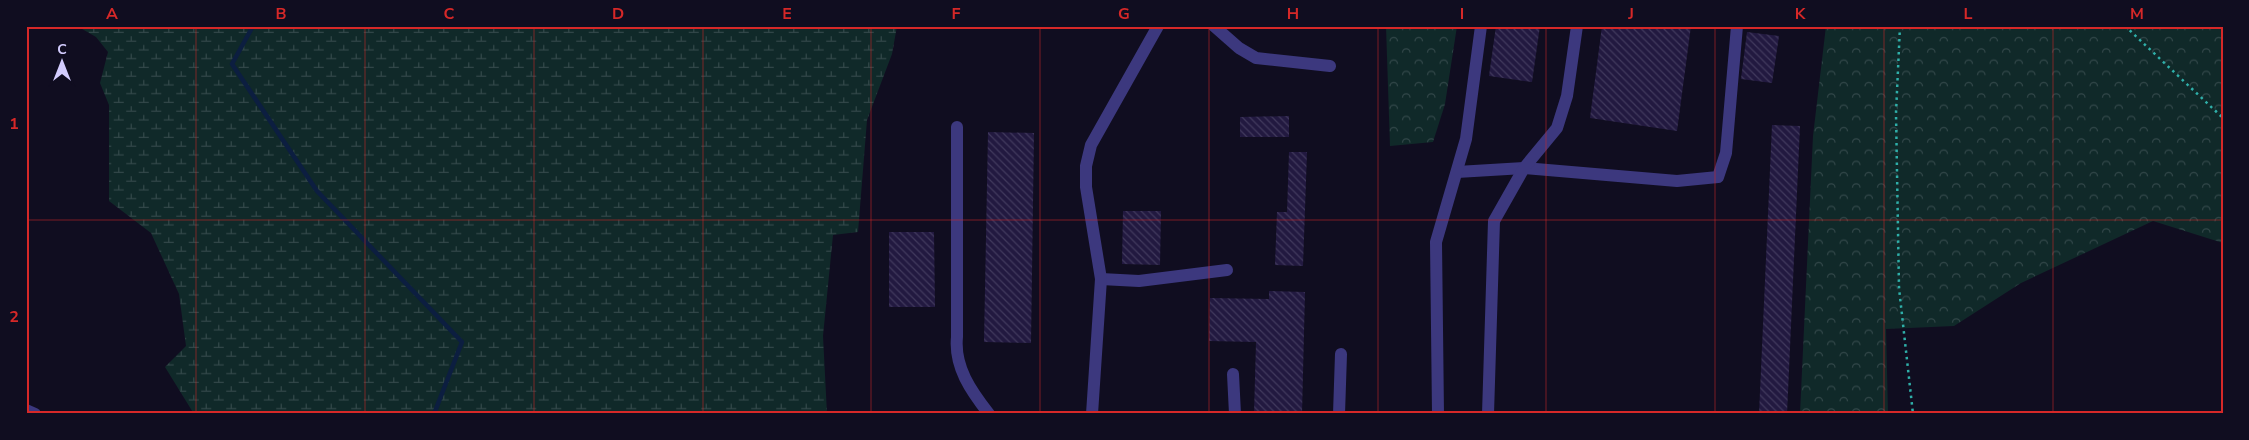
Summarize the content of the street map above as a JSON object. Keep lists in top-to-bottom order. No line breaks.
{"north":"top","grid":{"columns":["A","B","C","D","E","F","G","H","I","J","K","L","M"],"rows":["1","2"]}}
